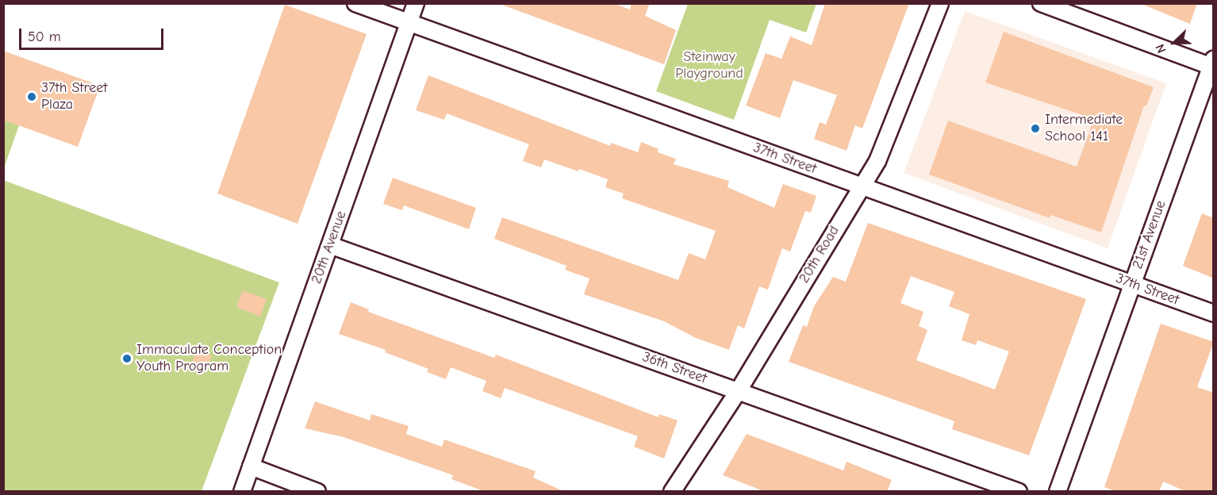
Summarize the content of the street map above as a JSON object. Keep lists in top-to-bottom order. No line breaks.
{"streets":{"street":["37th Street","21st Avenue","20th Avenue","20th Road","36th Street"]},"crossings":[["37th Street","21st Avenue"],["37th Street","20th Avenue"],["37th Street","20th Road"],["20th Avenue","36th Street"],["20th Road","36th Street"]],"parks":["Steinway Playground"],"places":["37th Street Plaza","Intermediate School 141","Immaculate Conception Youth Program"],"scale_bar":"50 m","north":"bottom left"}
